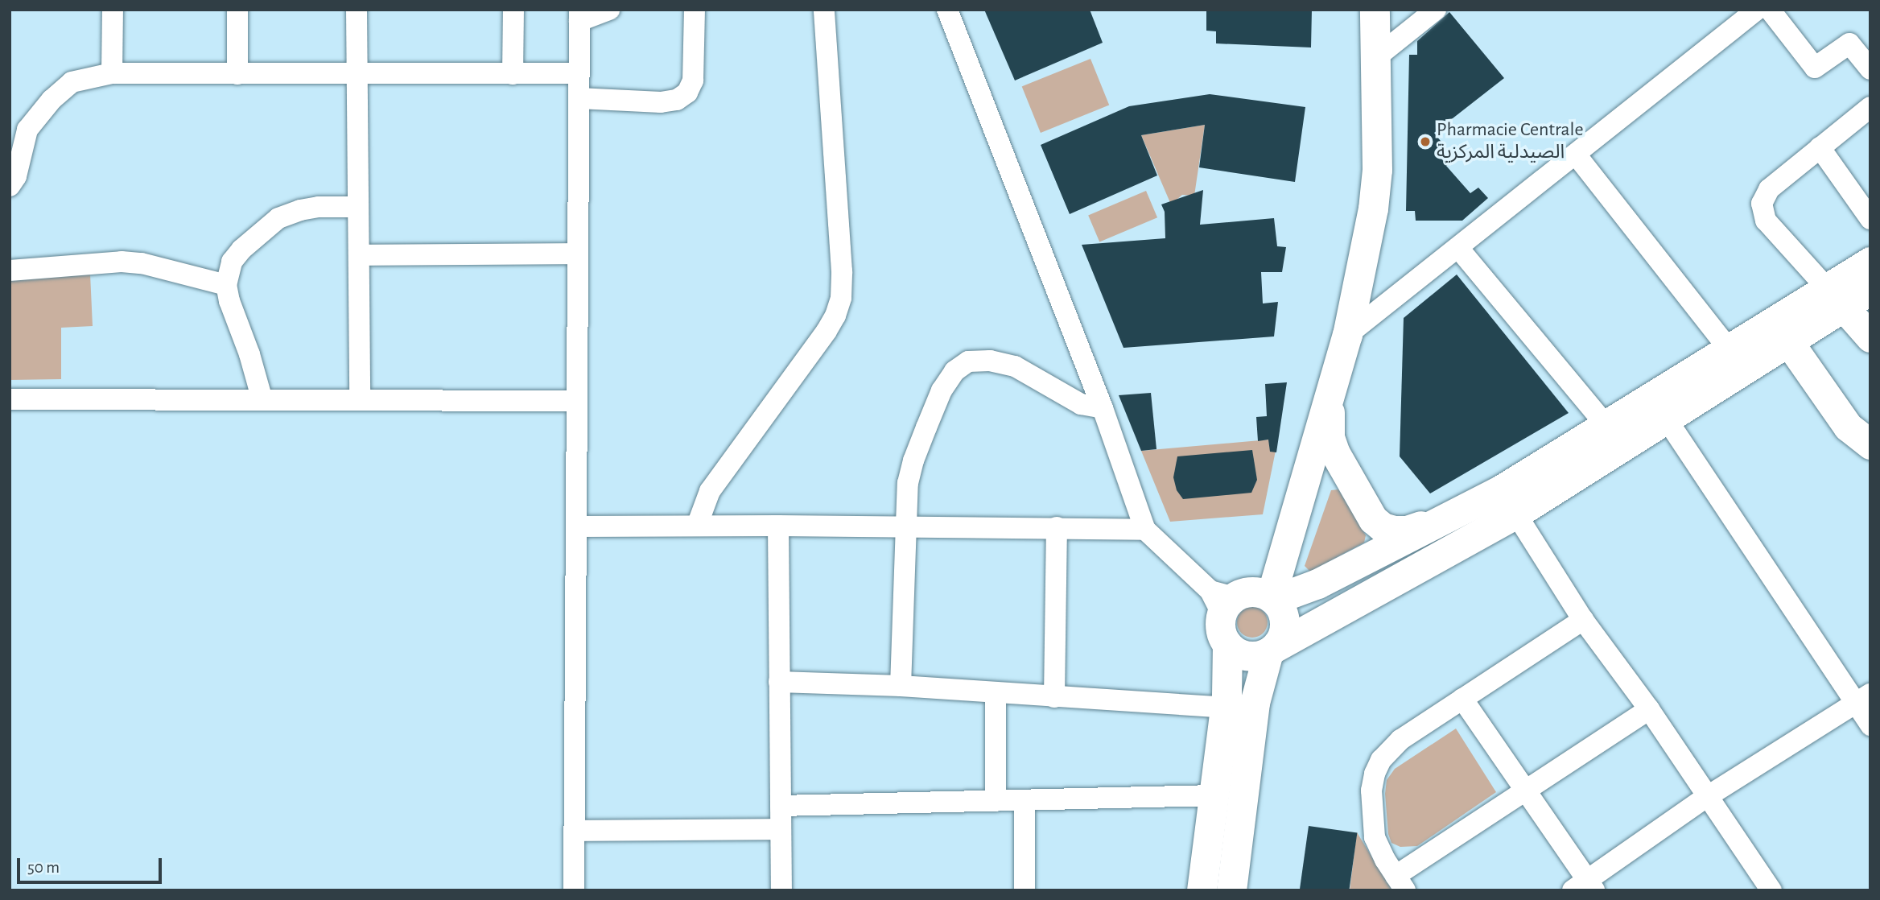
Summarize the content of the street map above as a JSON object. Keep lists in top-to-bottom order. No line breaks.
{"places":["Pharmacie Centrale الصيدلية المركزية"],"scale_bar":"50 m"}
